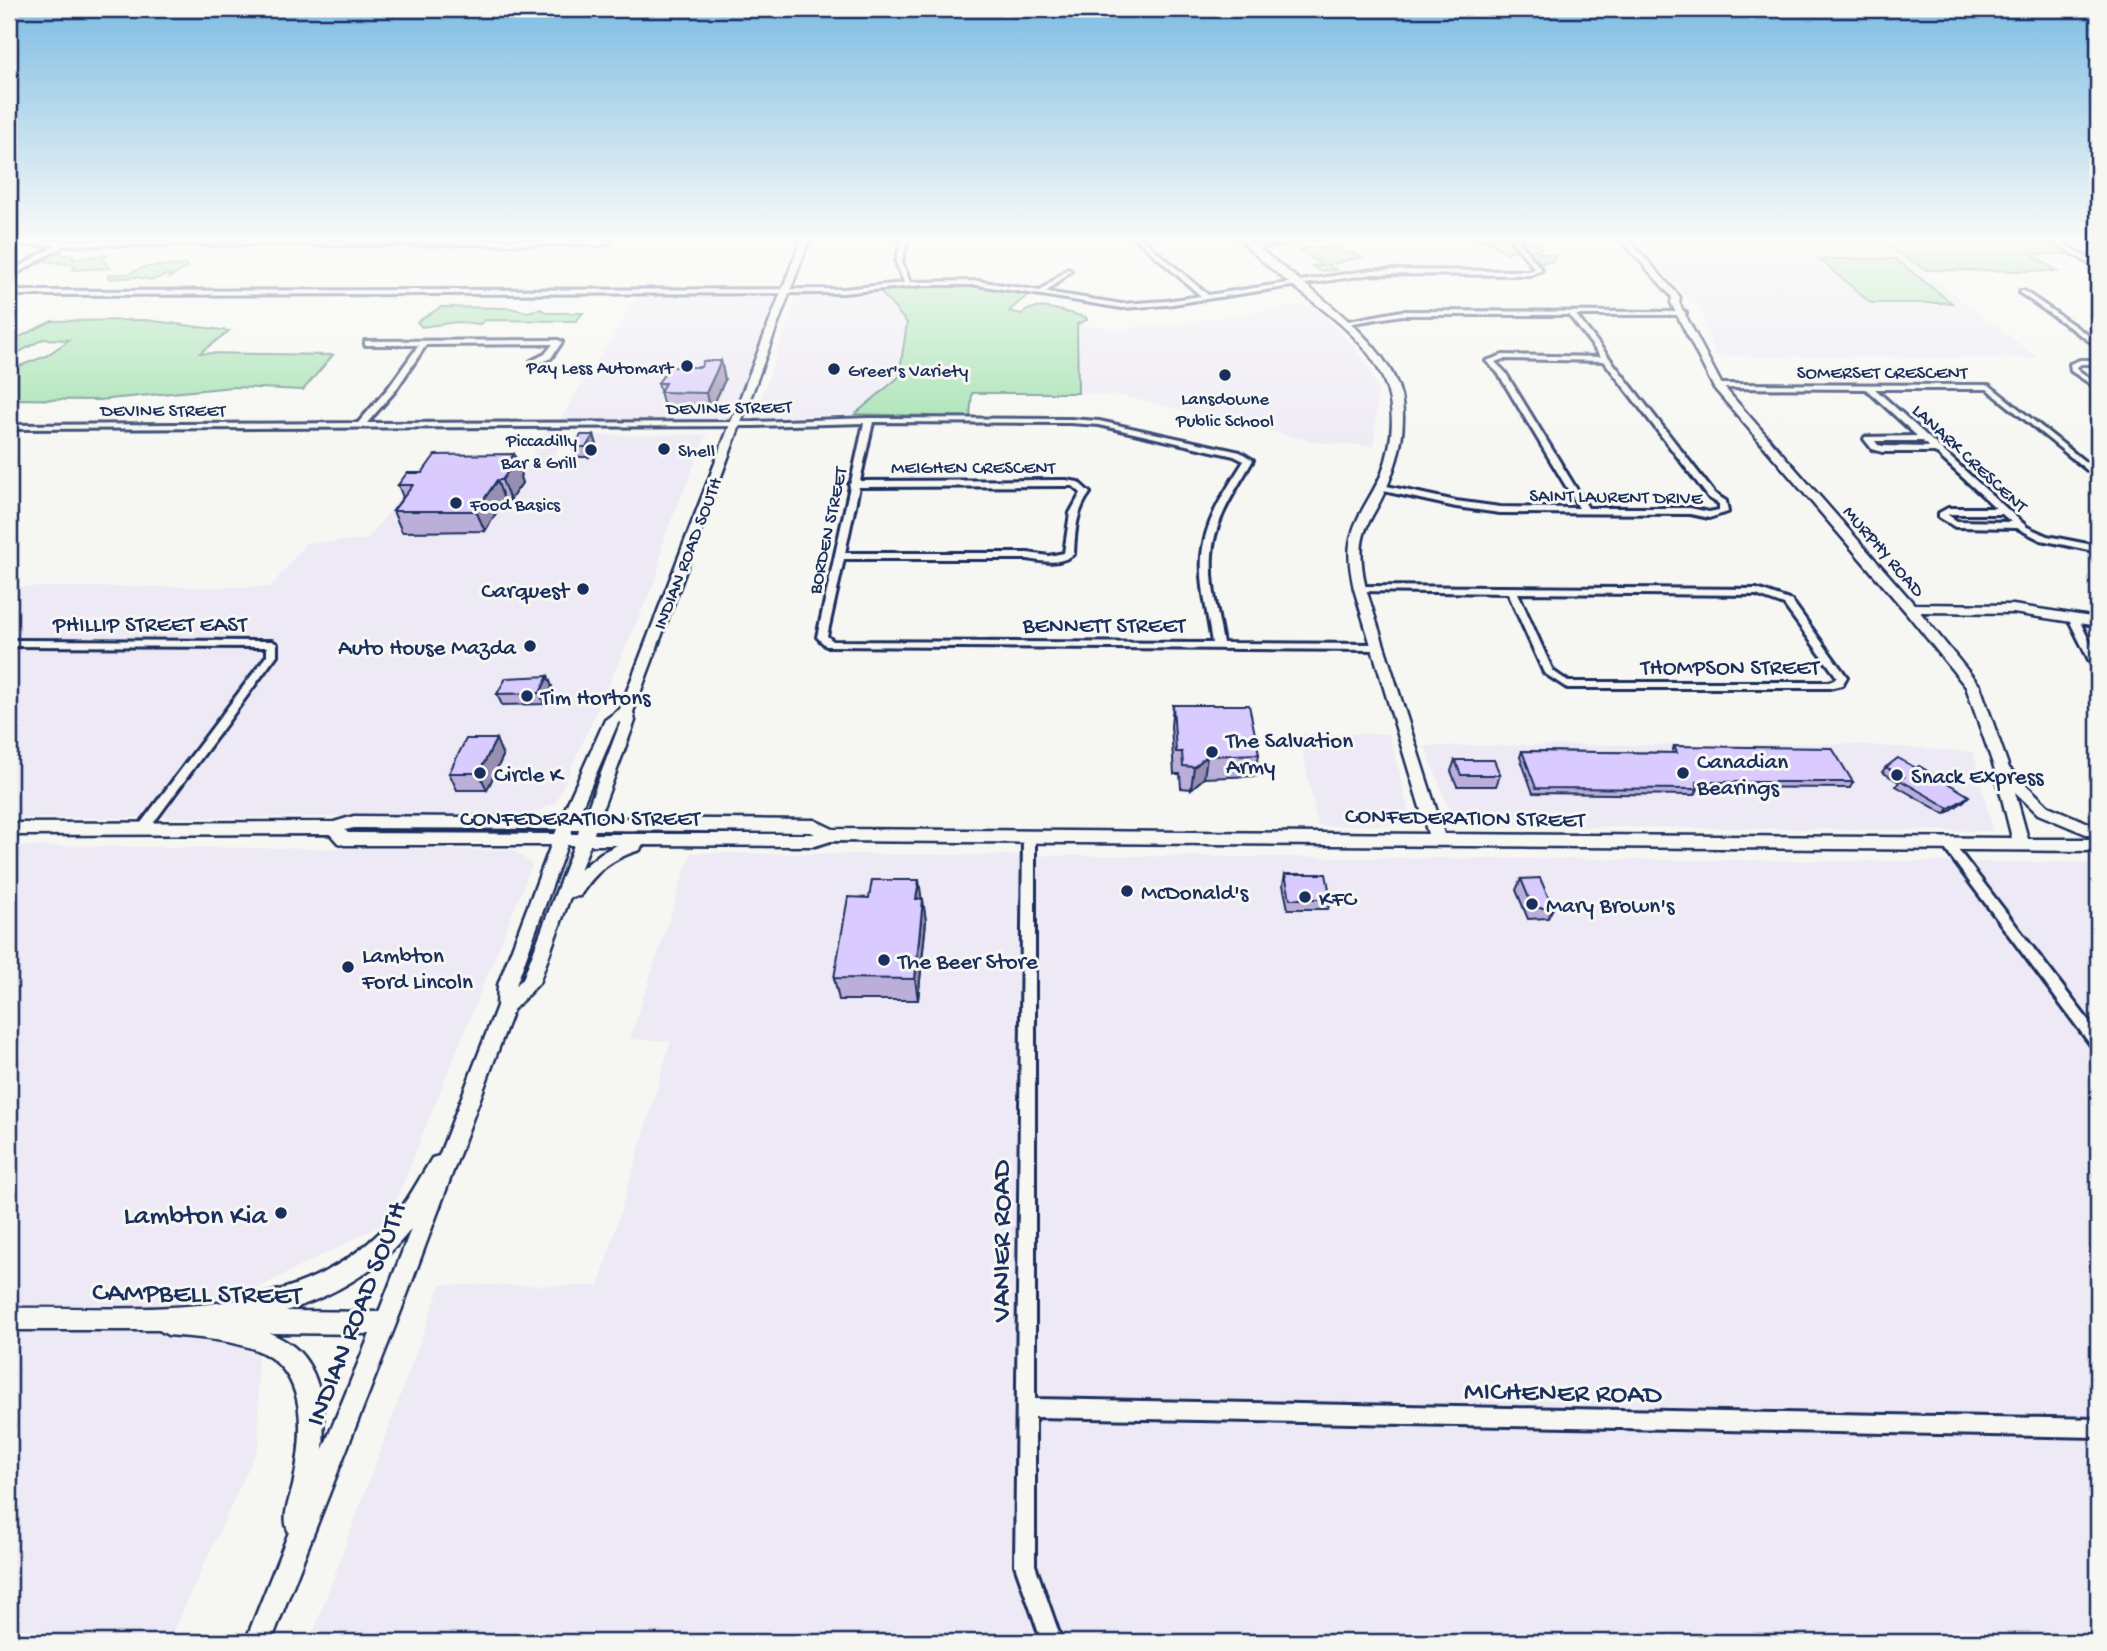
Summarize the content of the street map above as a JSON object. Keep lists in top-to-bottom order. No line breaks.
{"streets":{"main road":["MURPHY ROAD","INDIAN ROAD SOUTH","CONFEDERATION STREET","CAMPBELL STREET"],"street":["SOMERSET CRESCENT","DEVINE STREET","LANARK CRESCENT","MEIGHEN CRESCENT","SAINT LAURENT DRIVE","BORDEN STREET","PHILLIP STREET EAST","BENNETT STREET","THOMPSON STREET","VANIER ROAD","MICHENER ROAD"]},"crossings":[["SOMERSET CRESCENT","LANARK CRESCENT"],["SOMERSET CRESCENT","MURPHY ROAD"],["DEVINE STREET","BORDEN STREET"],["DEVINE STREET","INDIAN ROAD SOUTH"],["DEVINE STREET","BENNETT STREET"],["MEIGHEN CRESCENT","BORDEN STREET"],["BORDEN STREET","BENNETT STREET"],["MURPHY ROAD","CONFEDERATION STREET"],["INDIAN ROAD SOUTH","CONFEDERATION STREET"],["INDIAN ROAD SOUTH","CAMPBELL STREET"],["PHILLIP STREET EAST","CONFEDERATION STREET"],["CONFEDERATION STREET","VANIER ROAD"],["VANIER ROAD","MICHENER ROAD"]],"places":["Pay Less Automart","Greer's Variety","Lansdowne Public School","Shell","Piccadilly Bar & Grill","Food Basics","Carquest","Auto House Mazda","Tim Hortons","The Salvation Army","Circle K","Canadian Bearings","Snack Express","McDonald's","KFC","Mary Brown's","The Beer Store","Lambton Ford Lincoln","Lambton Kia"]}
